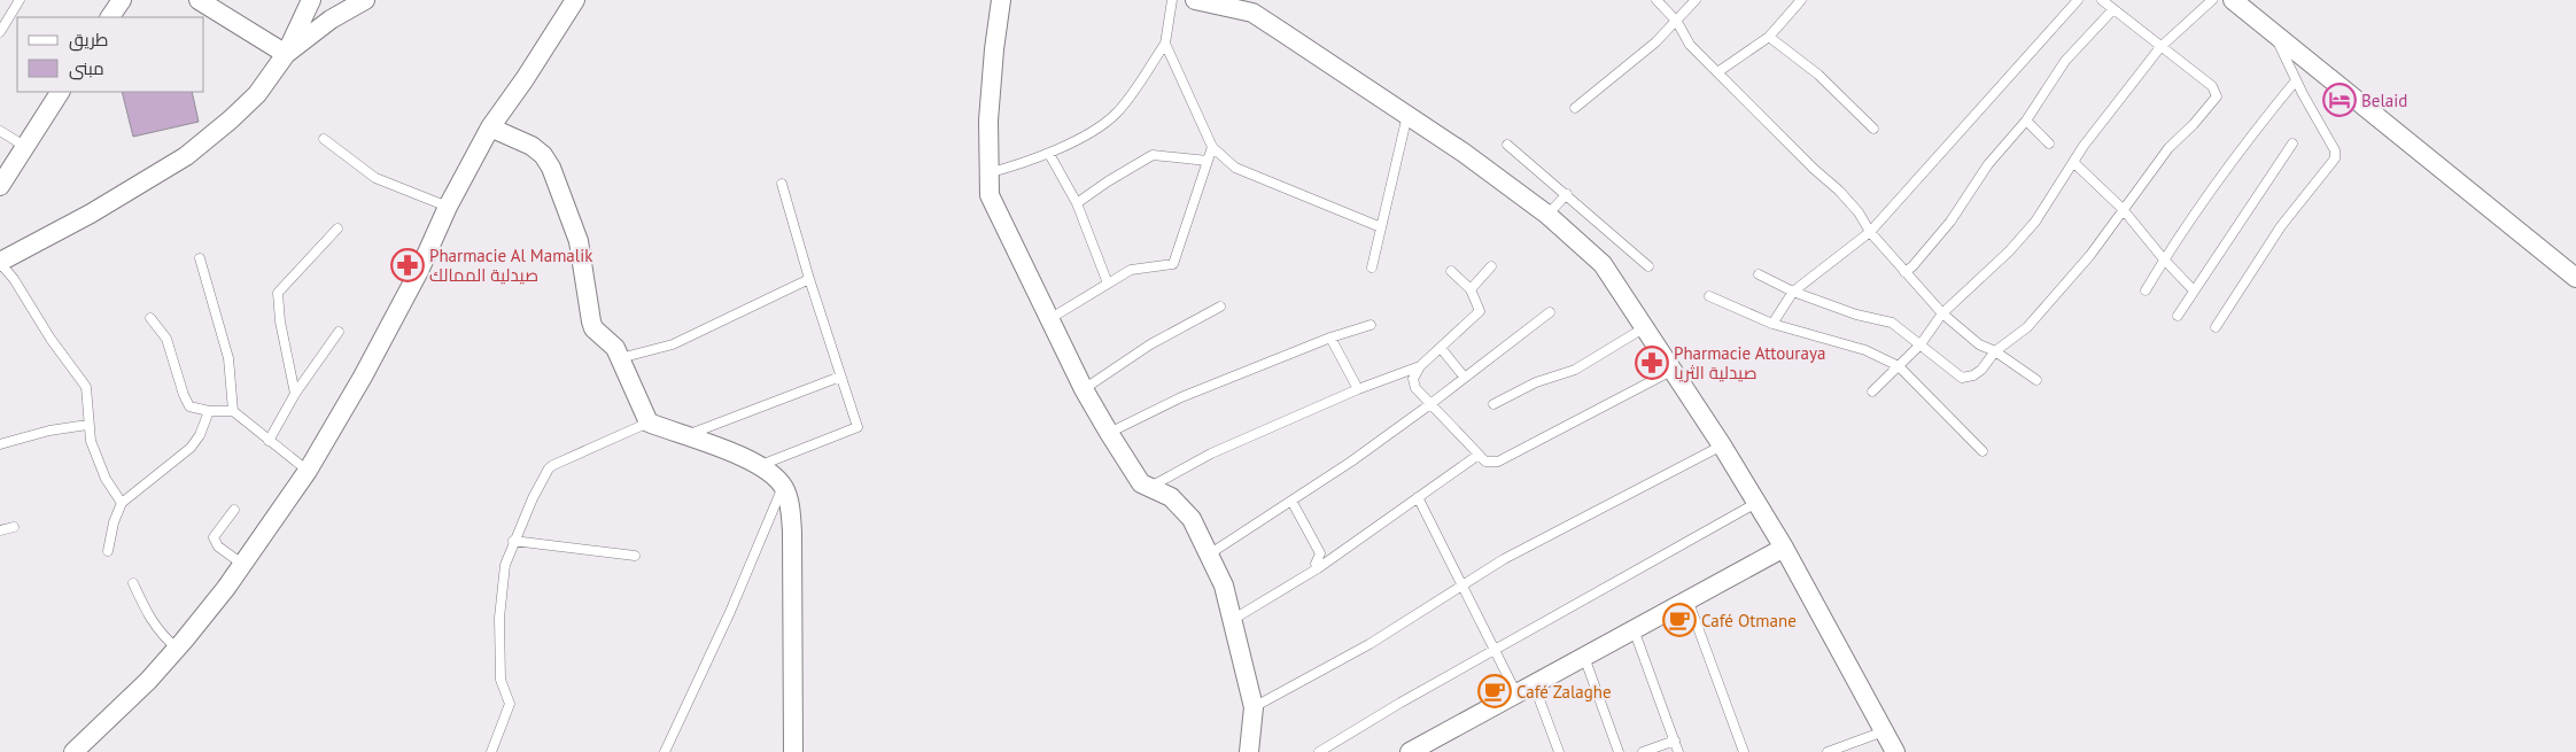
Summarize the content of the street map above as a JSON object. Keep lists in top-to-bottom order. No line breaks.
{"places":{"hotel":["Belaid"],"pharmacy":["Pharmacie Al Mamalik صيدلية الممالك","Pharmacie Attouraya صيدلية الثريا"],"cafe":["Café Otmane","Café Zalaghe"]},"legend":["طريق","مبنى"]}
